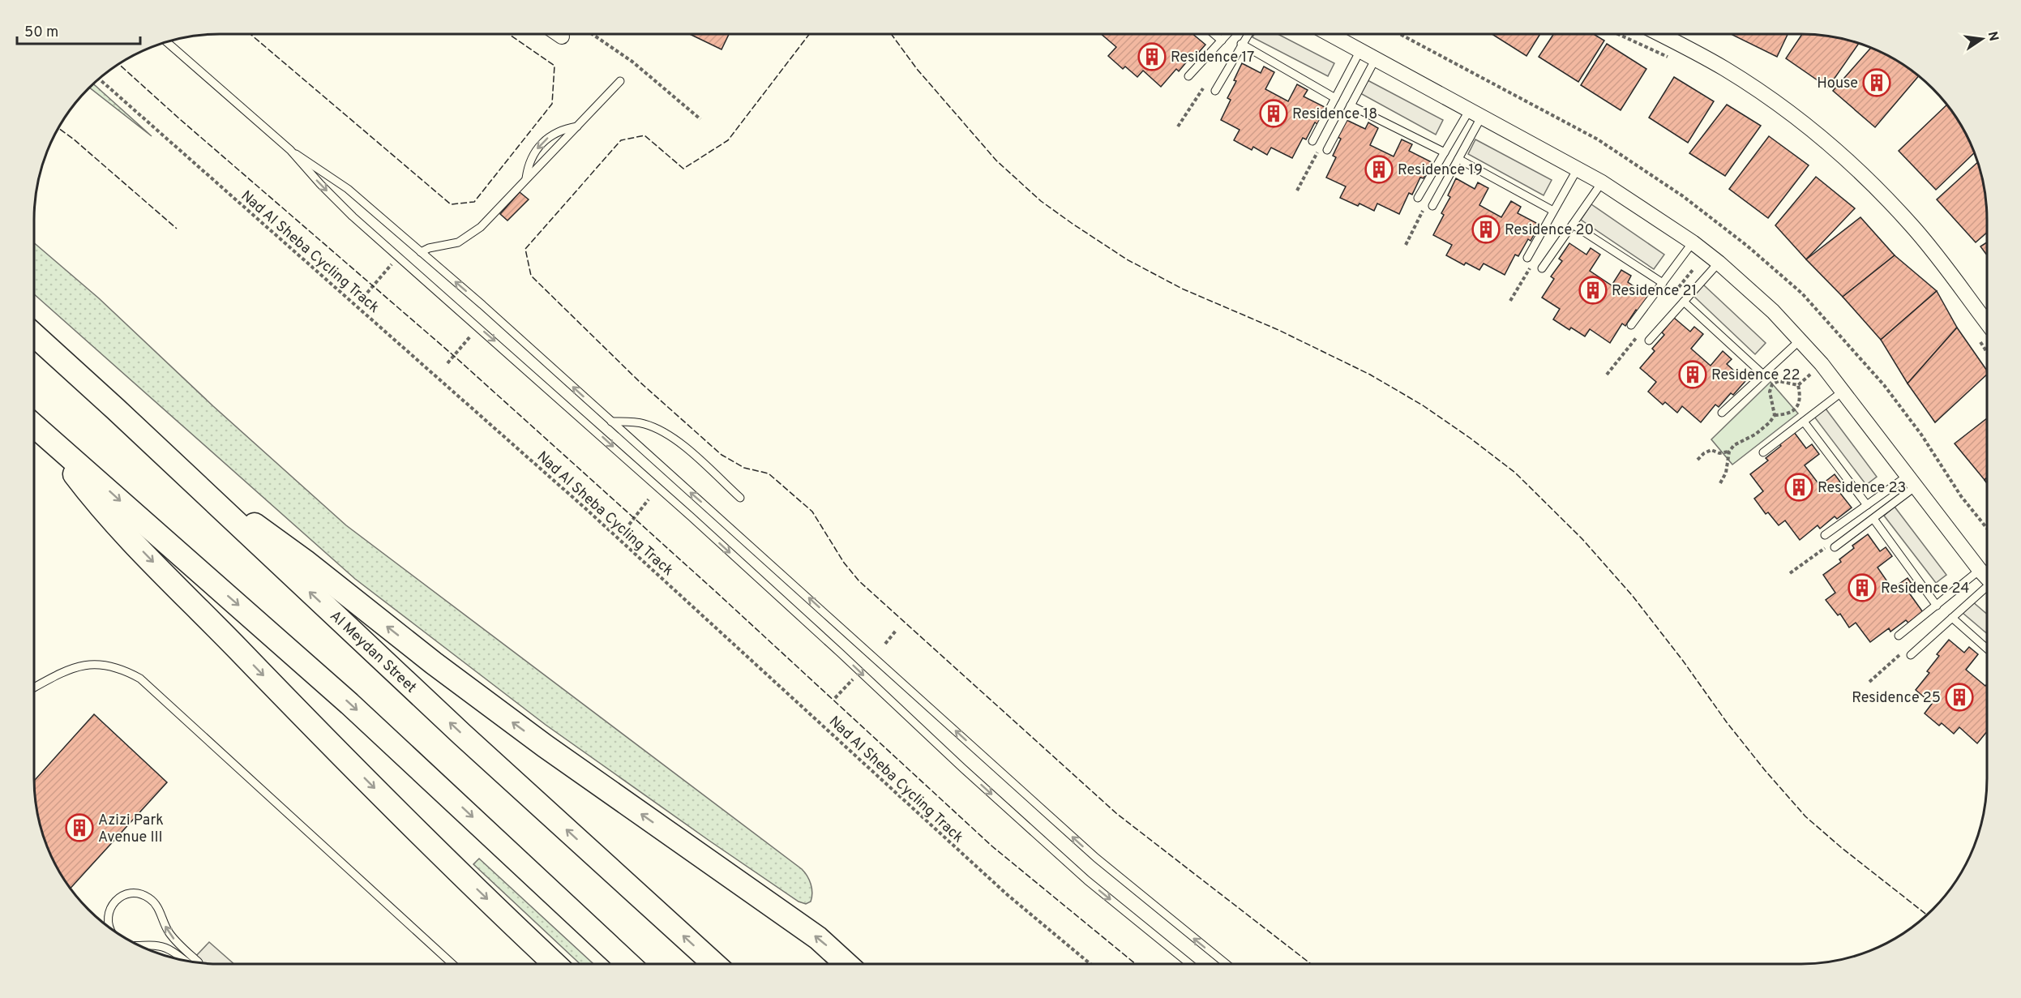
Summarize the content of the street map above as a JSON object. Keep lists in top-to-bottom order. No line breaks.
{"streets":{"main road":["Al Meydan Street"],"path":["Nad Al Sheba Cycling Track"]},"places":{"building":["Residence 17","House","Residence 18","Residence 19","Residence 20","Residence 21","Residence 22","Residence 23","Residence 24","Residence 25","Azizi Park Avenue III"]},"scale_bar":"50 m","north":"right"}
